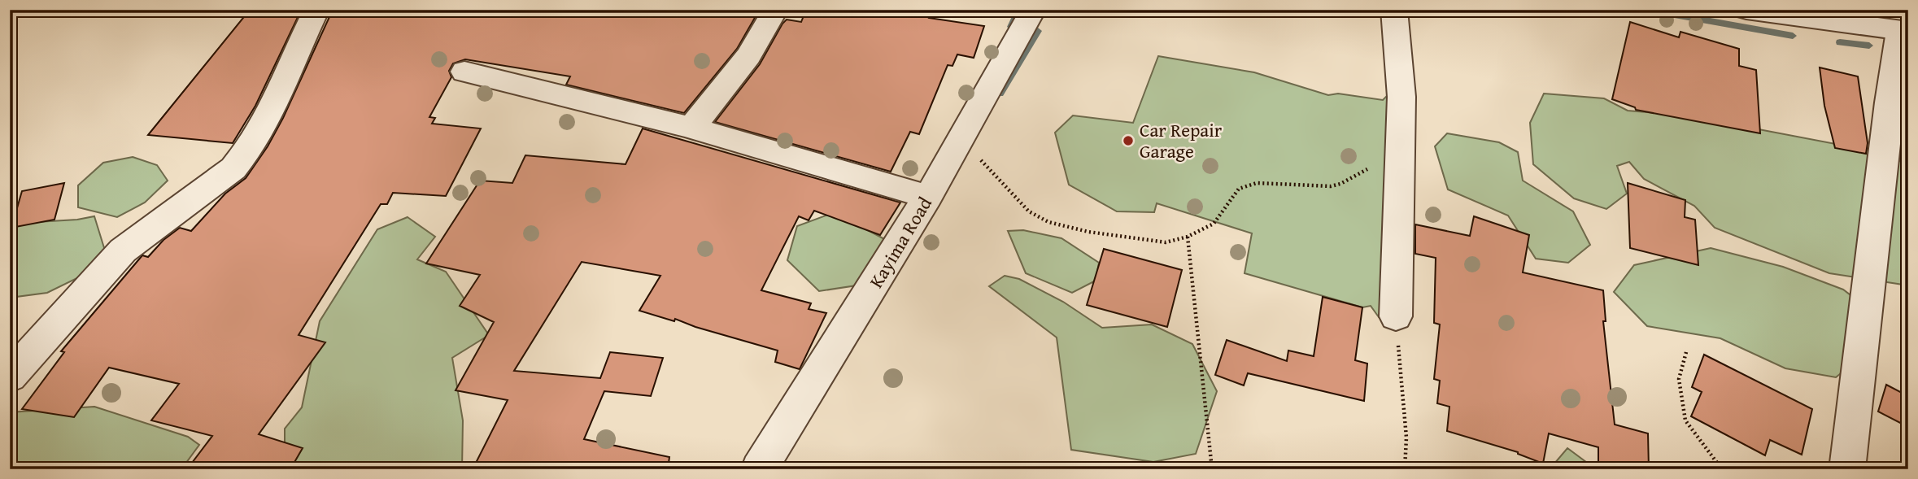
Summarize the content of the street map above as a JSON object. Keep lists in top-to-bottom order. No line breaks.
{"streets":{"street":["Kayima Road"]},"places":["Car Repair Garage"]}
